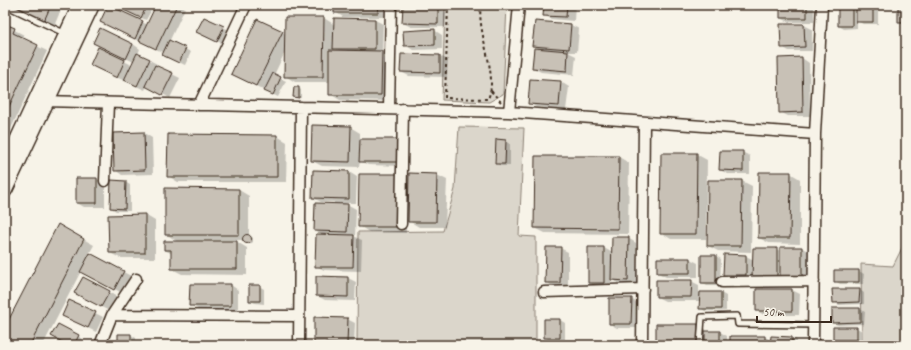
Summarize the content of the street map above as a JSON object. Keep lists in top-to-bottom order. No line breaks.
{"scale_bar":"50 m"}
